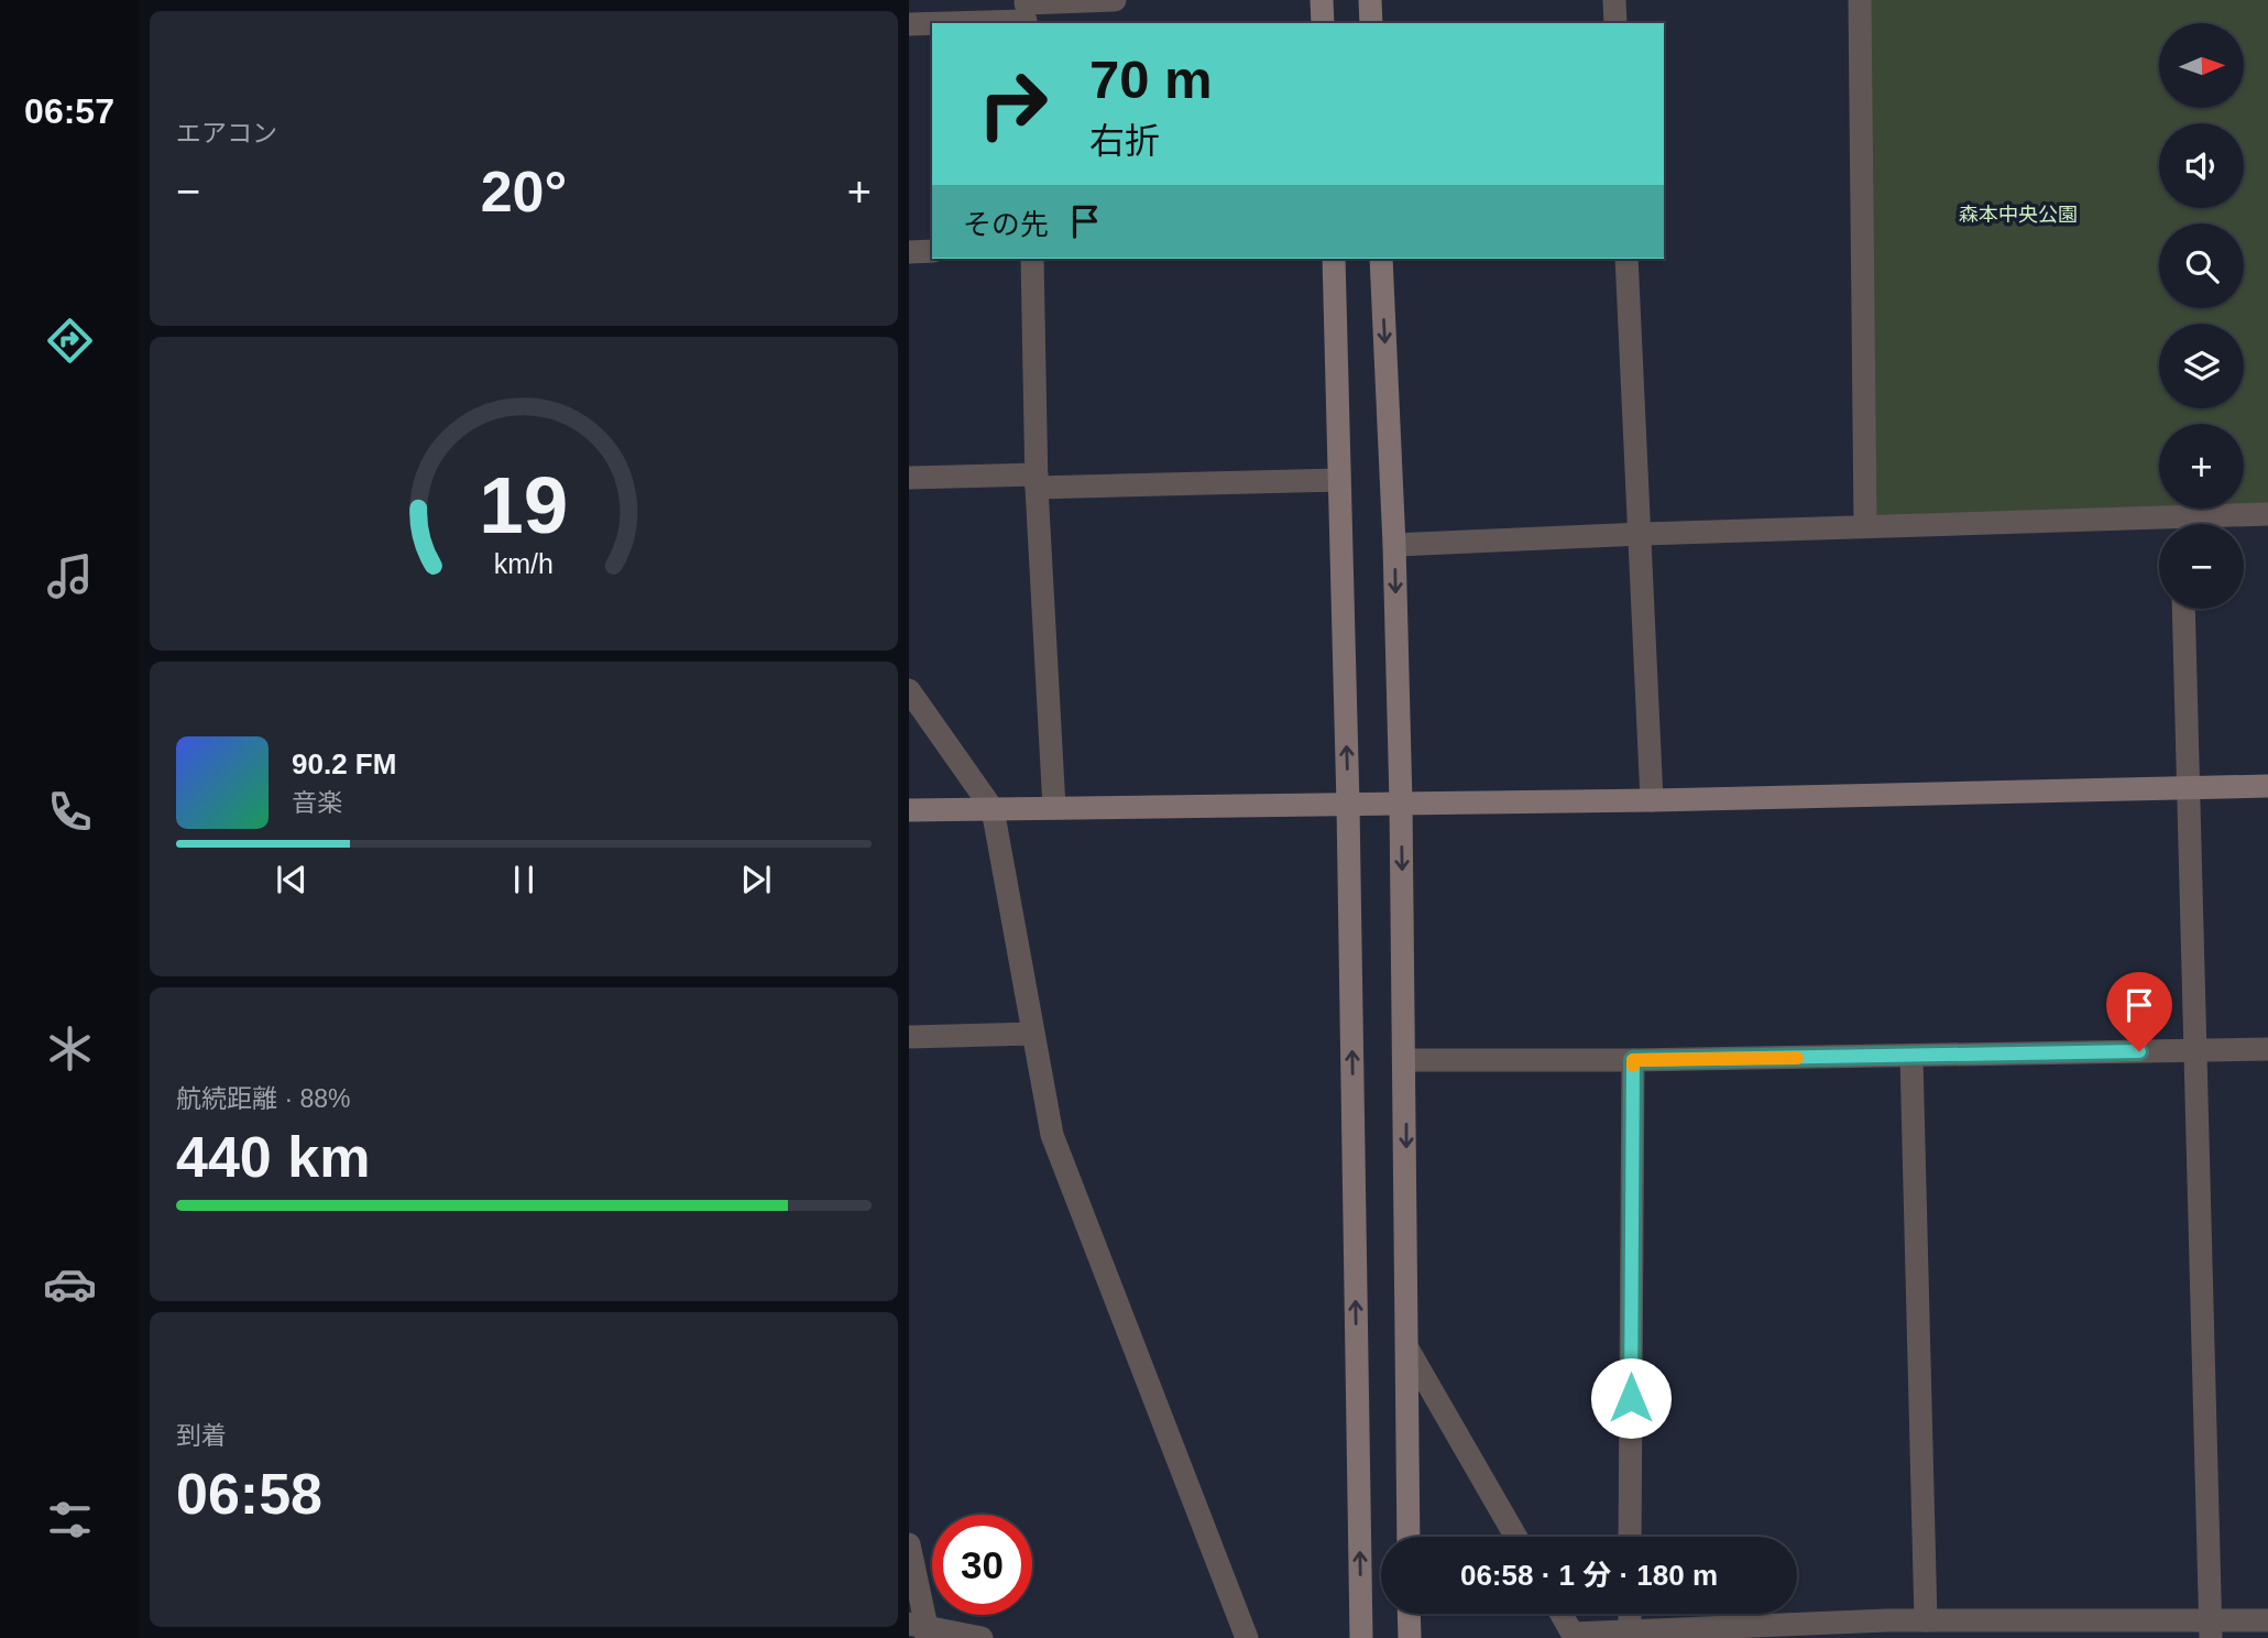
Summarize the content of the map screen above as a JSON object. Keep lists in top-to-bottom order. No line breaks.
{"parks":["森本中央公園"],"north":"right","page":{"tabs":"06:57","tile":["エアコン",["航続距離 · 88%","440 km"],["到着","06:58"]],"map_buttons":["+","−"],"turn":["70 m","右折"],"heat":["−","20°","+"],"then":"その先","song":["90.2 FM","音楽"],"limit":"30","trip":"06:58 · 1 分 · 180 m","gauge":["19","km/h"]}}
